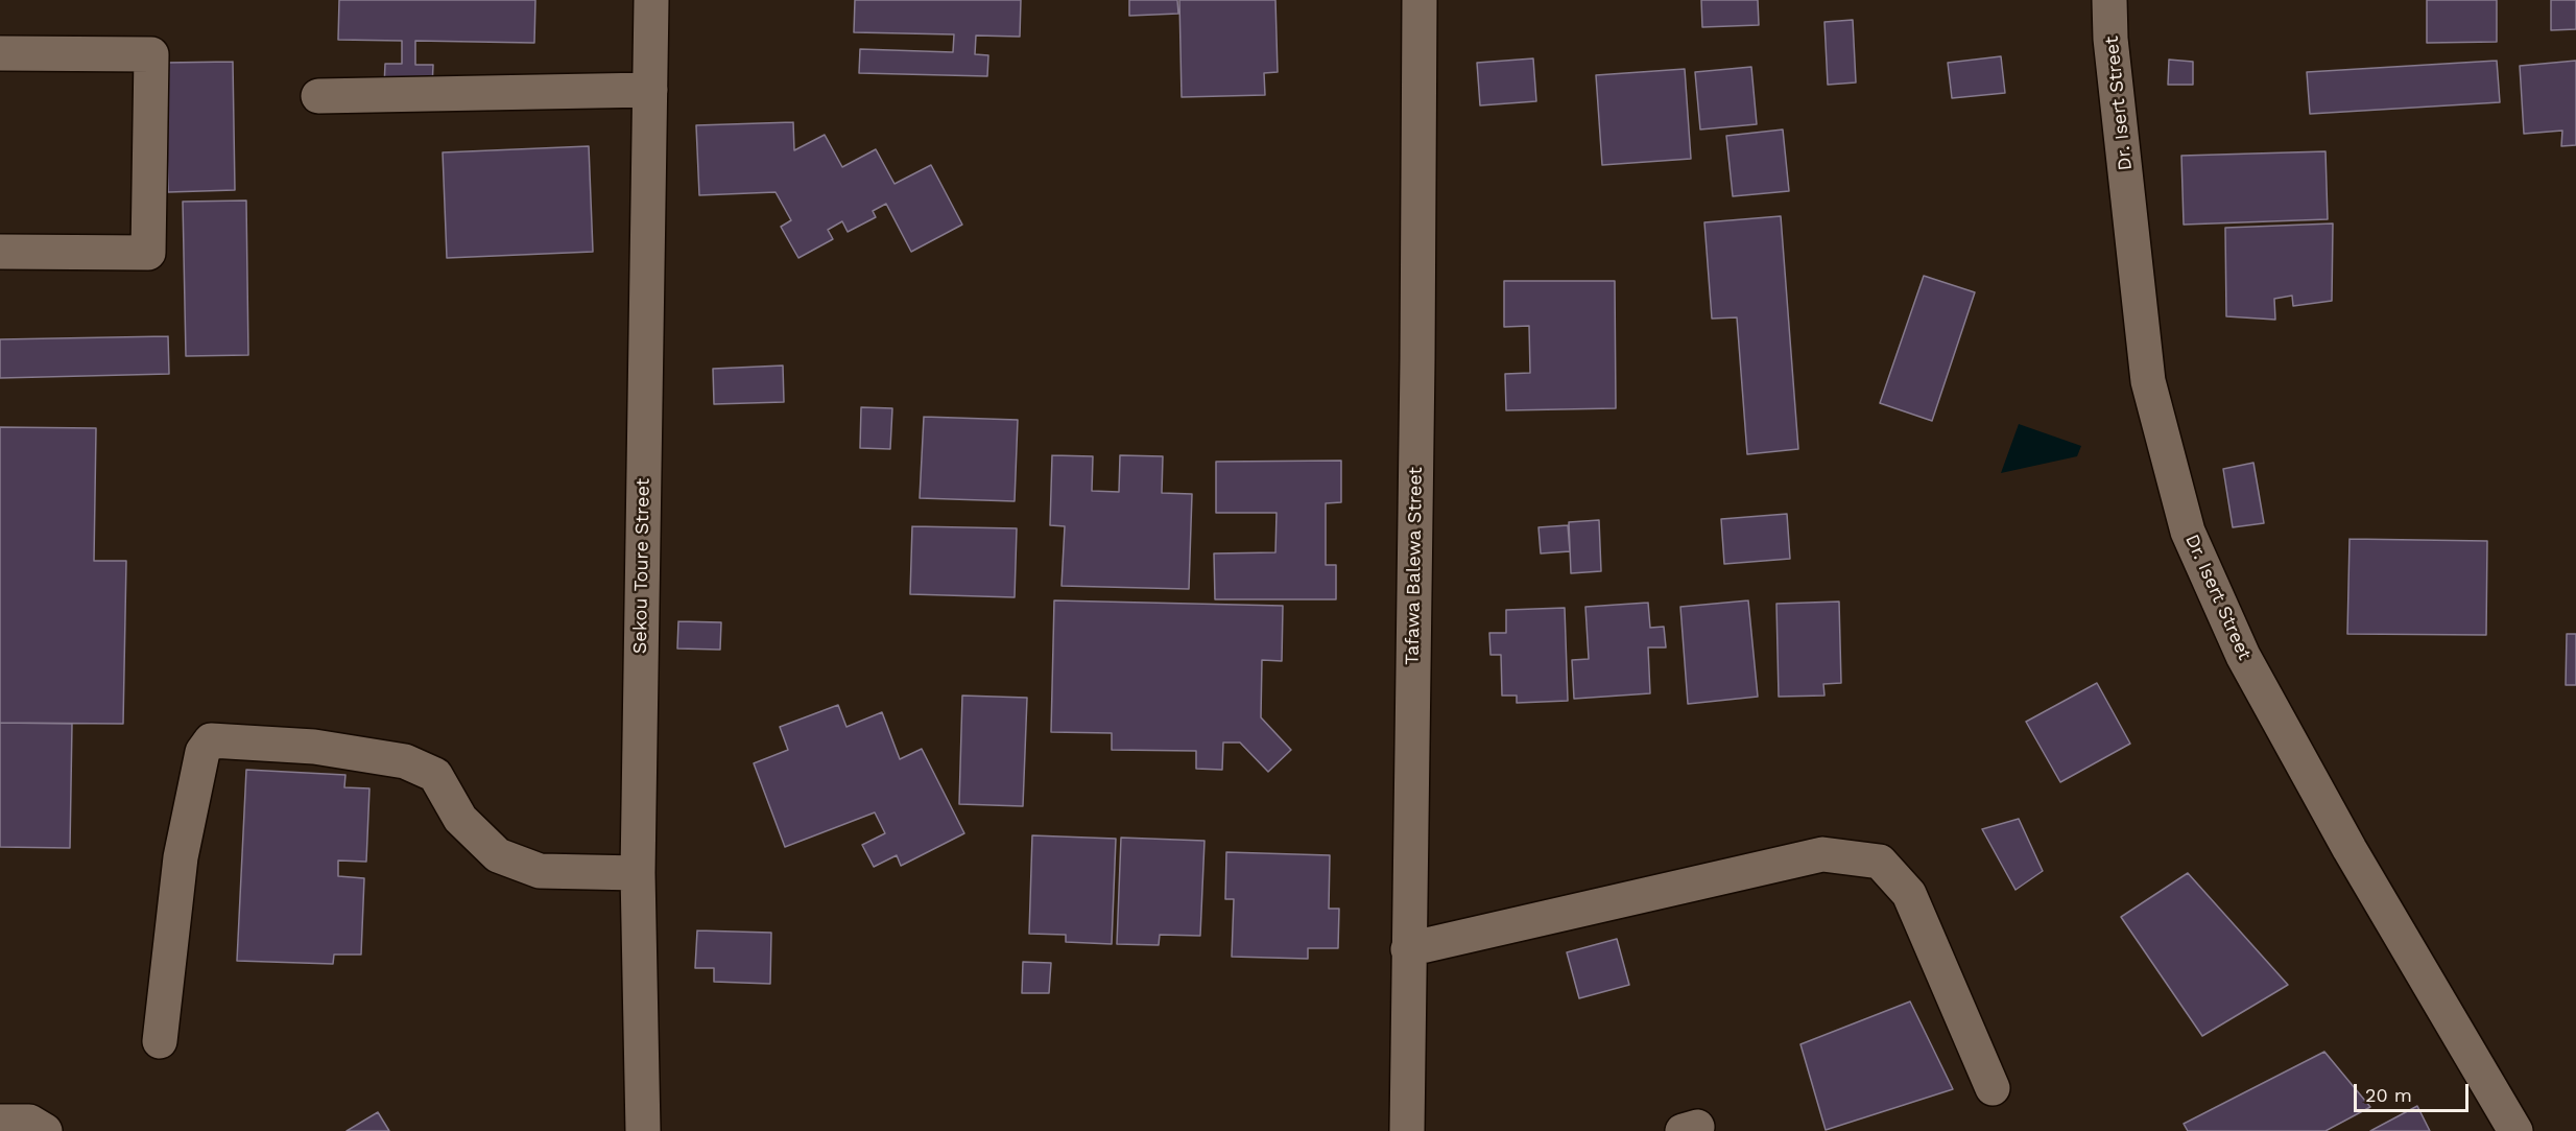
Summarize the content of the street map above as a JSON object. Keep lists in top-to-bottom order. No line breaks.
{"streets":{"street":["Dr. Isert Street","Sekou Toure Street","Tafawa Balewa Street"]},"scale_bar":"20 m"}
